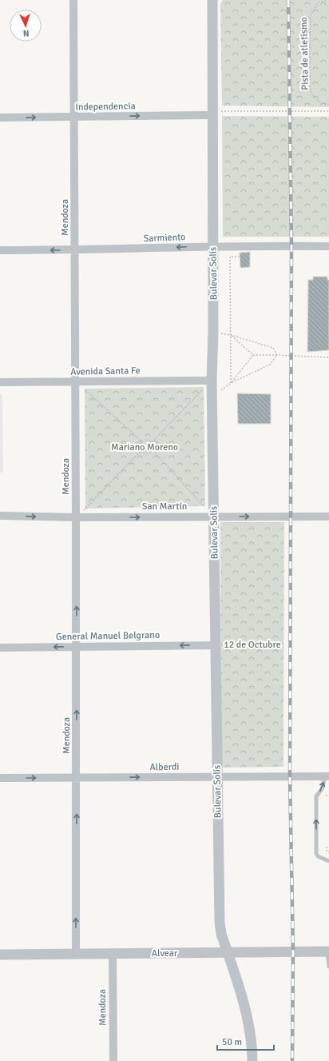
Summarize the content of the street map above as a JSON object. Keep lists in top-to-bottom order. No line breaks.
{"streets":{"street":["Independencia","Mendoza","Sarmiento","Bulevar Solís","Avenida Santa Fe","San Martín","General Manuel Belgrano","Alberdi","Alvear"],"path":["Pista de atletismo"]},"crossings":[["Independencia","Mendoza"],["Independencia","Bulevar Solís"],["Mendoza","Sarmiento"],["Mendoza","Avenida Santa Fe"],["Mendoza","San Martín"],["Mendoza","General Manuel Belgrano"],["Mendoza","Alberdi"],["Mendoza","Alvear"],["Sarmiento","Bulevar Solís"],["Bulevar Solís","Avenida Santa Fe"],["Bulevar Solís","San Martín"],["Bulevar Solís","General Manuel Belgrano"],["Bulevar Solís","Alberdi"],["Bulevar Solís","Alvear"]],"one_way":["Independencia","Mendoza","Sarmiento","San Martín","General Manuel Belgrano","Alberdi"],"parks":["Mariano Moreno","12 de Octubre"],"scale_bar":"50 m","north":"bottom"}
